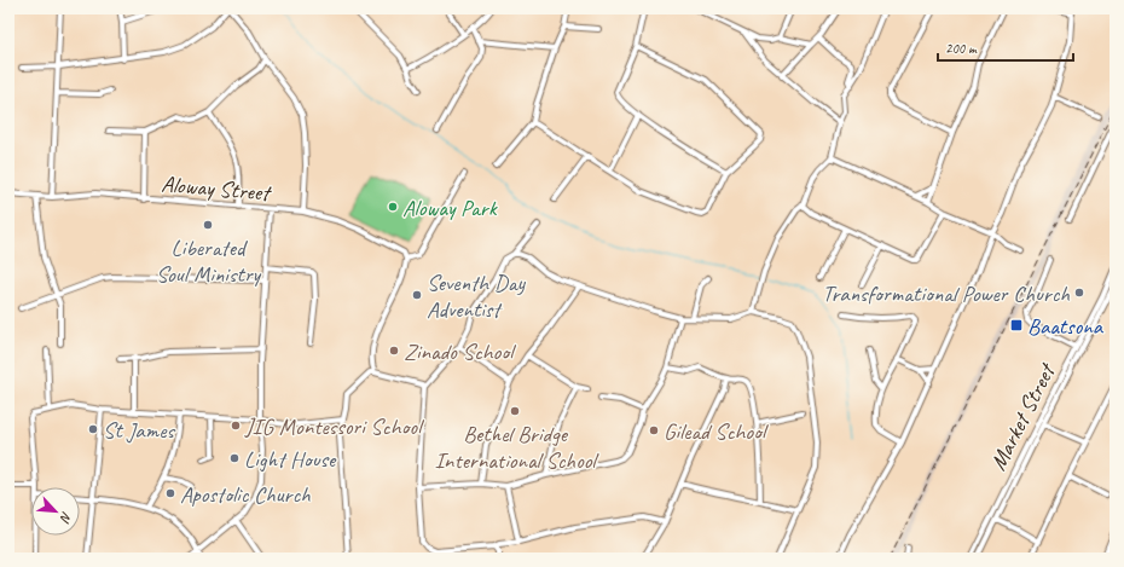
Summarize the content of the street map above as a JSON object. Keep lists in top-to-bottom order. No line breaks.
{"streets":{"street":["Aloway Street","Market Street"]},"places":{"other":["Aloway Park","Liberated Soul Ministry","Transformational Power Church","Seventh Day Adventist","Zinado School","Bethel Bridge International School","JIG Montessori School","St James","Gilead School","Light House","Apostolic Church"],"transit":["Baatsona"]},"scale_bar":"200 m","north":"bottom right"}
